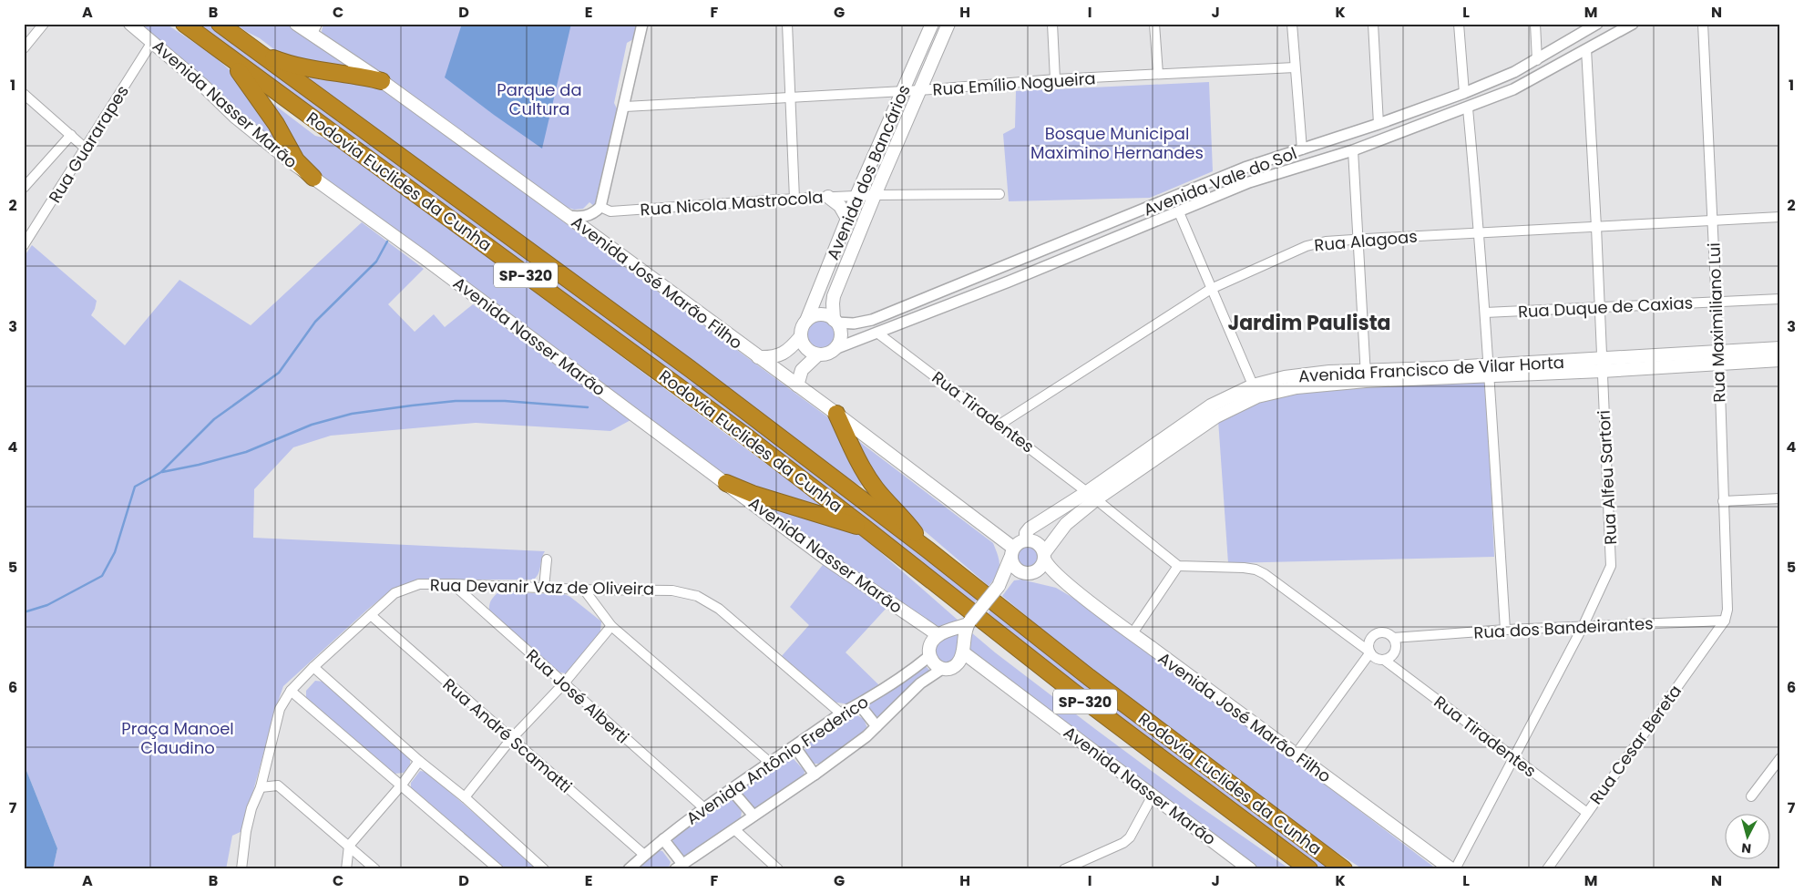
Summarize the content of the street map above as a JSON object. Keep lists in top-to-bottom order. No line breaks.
{"streets":{"highway":["Rodovia Euclides da Cunha","SP-320"],"main road":["Avenida Nasser Marão","Avenida dos Bancários","Avenida José Marão Filho","Avenida Francisco de Vilar Horta","Avenida Antônio Frederico"],"street":["Rua Emílio Nogueira","Rua Guararapes","Avenida Vale do Sol","Rua Nicola Mastrocola","Rua Alagoas","Rua Duque de Caxias","Rua Maximiliano Lui","Rua Tiradentes","Rua Alfeu Sartori","Rua Devanir Vaz de Oliveira","Rua dos Bandeirantes","Rua José Alberti","Rua André Scamatti","Rua Cesar Bereta"]},"crossings":[["Rua Emílio Nogueira","Avenida dos Bancários"],["Avenida Nasser Marão","Rua Guararapes"],["Avenida Nasser Marão","Avenida Antônio Frederico"],["Avenida dos Bancários","Avenida Vale do Sol"],["Avenida dos Bancários","Rua Nicola Mastrocola"],["Avenida Vale do Sol","Rua Tiradentes"],["Avenida Vale do Sol","Rua Alfeu Sartori"],["Rua Alagoas","Rua Maximiliano Lui"],["Rua Alagoas","Rua Tiradentes"],["Rua Alagoas","Rua Alfeu Sartori"],["Avenida José Marão Filho","Avenida Francisco de Vilar Horta"],["Rua Duque de Caxias","Rua Maximiliano Lui"],["Rua Duque de Caxias","Rua Alfeu Sartori"],["Rua Maximiliano Lui","Avenida Francisco de Vilar Horta"],["Rua Maximiliano Lui","Rua dos Bandeirantes"],["Rua Maximiliano Lui","Rua Cesar Bereta"],["Avenida Francisco de Vilar Horta","Rua Tiradentes"],["Avenida Francisco de Vilar Horta","Rua Alfeu Sartori"],["Rua Tiradentes","Rua Alfeu Sartori"],["Rua Tiradentes","Rua dos Bandeirantes"],["Rua Tiradentes","Rua Cesar Bereta"],["Rua Alfeu Sartori","Rua dos Bandeirantes"],["Rua Devanir Vaz de Oliveira","Rua José Alberti"],["Rua Devanir Vaz de Oliveira","Rua André Scamatti"],["Rua Devanir Vaz de Oliveira","Avenida Antônio Frederico"],["Rua dos Bandeirantes","Rua Cesar Bereta"],["Rua José Alberti","Avenida Antônio Frederico"],["Rua André Scamatti","Avenida Antônio Frederico"]],"districts":["Jardim Paulista"],"parks":["Parque da Cultura","Bosque Municipal Maximino Hernandes","Praça Manoel Claudino"],"north":"bottom","grid":{"columns":["A","B","C","D","E","F","G","H","I","J","K","L","M","N"],"rows":["1","2","3","4","5","6","7"]}}
